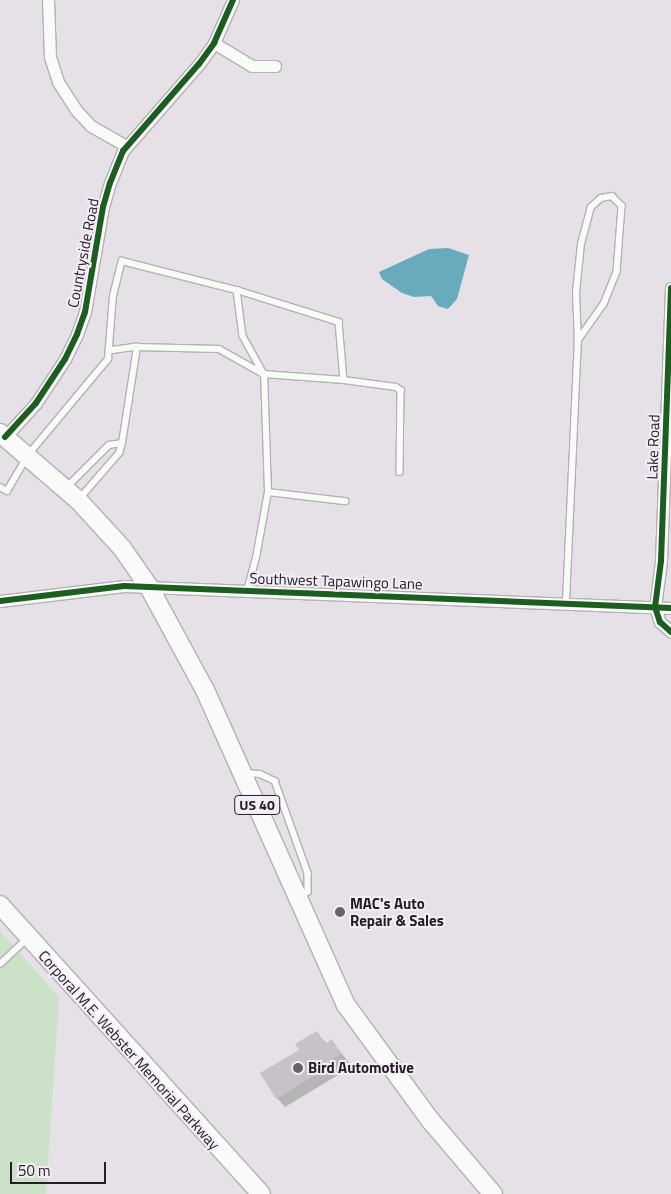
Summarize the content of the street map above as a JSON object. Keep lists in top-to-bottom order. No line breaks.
{"streets":{"main road":["US 40","Corporal M.E. Webster Memorial Parkway"],"street":["Countryside Road","Lake Road","Southwest Tapawingo Lane"]},"crossings":[["Countryside Road","US 40"],["Lake Road","Southwest Tapawingo Lane"],["Southwest Tapawingo Lane","US 40"]],"places":["MAC's Auto Repair & Sales","Bird Automotive"],"scale_bar":"50 m"}
